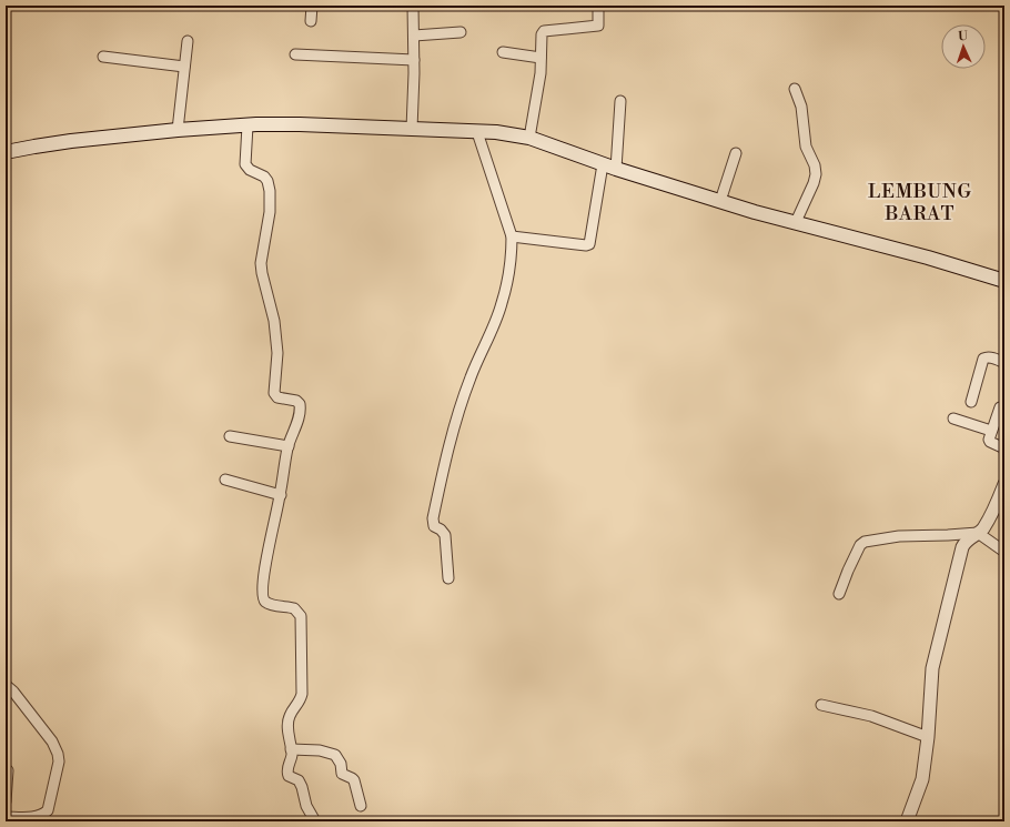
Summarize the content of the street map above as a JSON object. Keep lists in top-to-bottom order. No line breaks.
{"districts":["LEMBUNG BARAT"],"north":"top"}
